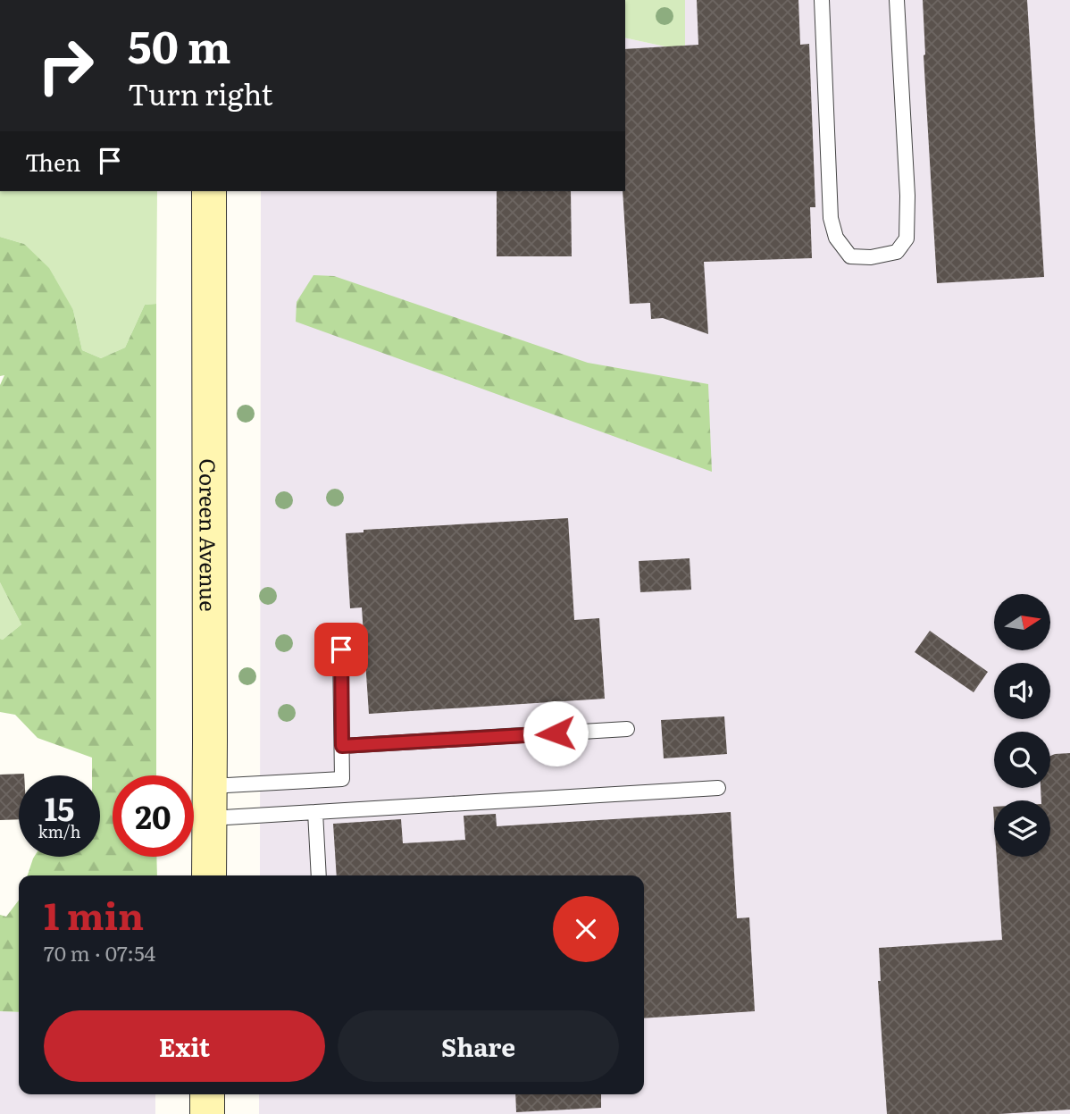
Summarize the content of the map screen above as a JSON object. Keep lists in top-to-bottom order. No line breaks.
{"streets":{"street":["Coreen Avenue"]},"north":"right","page":{"turn":["50 m","Turn right"],"then":"Then","speed":"15 km/h","limit":"20","heading":["1 min","70 m · 07:54"],"buttons":["Exit","Share"]}}
